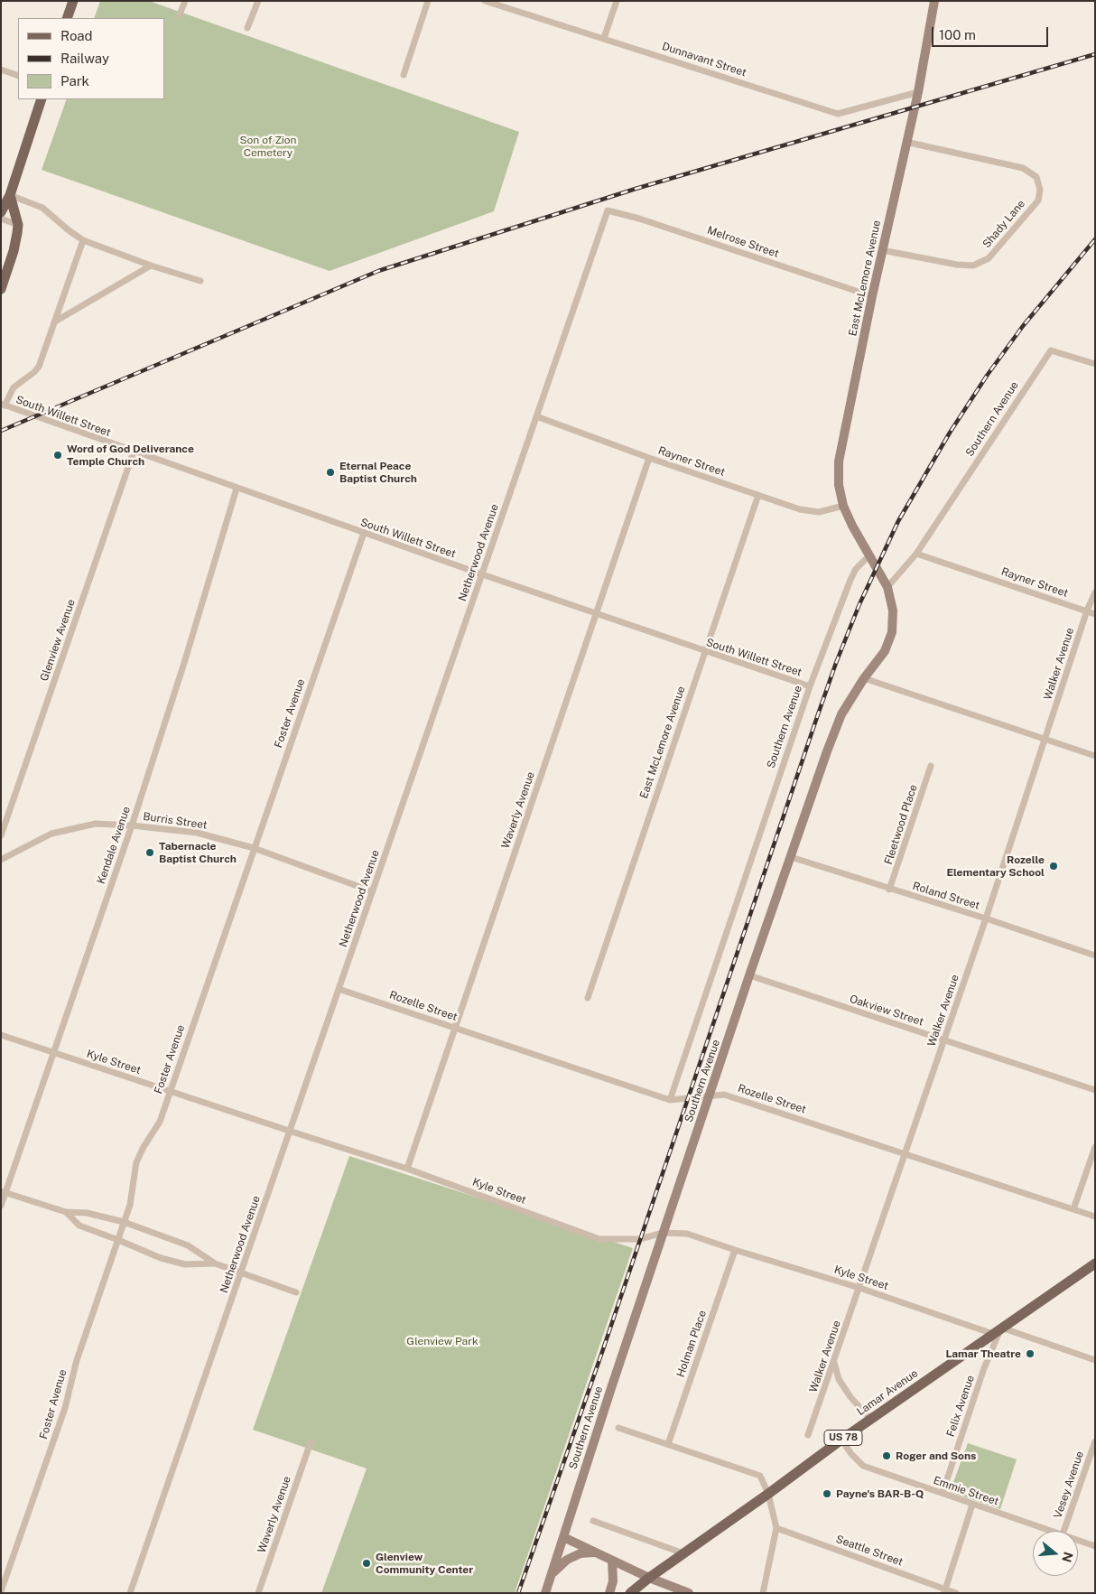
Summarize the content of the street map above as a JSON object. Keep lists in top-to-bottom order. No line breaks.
{"streets":{"main road":["East McLemore Avenue","Southern Avenue","Lamar Avenue","US 78"],"street":["Dunnavant Street","Shady Lane","Melrose Street","South Willett Street","Rayner Street","Netherwood Avenue","Glenview Avenue","Walker Avenue","Foster Avenue","Waverly Avenue","Burris Street","Fleetwood Place","Kendale Avenue","Roland Street","Rozelle Street","Oakview Street","Kyle Street","Holman Place","Felix Avenue","Vesey Avenue","Emmie Street","Seattle Street"]},"crossings":[["Dunnavant Street","East McLemore Avenue"],["Shady Lane","East McLemore Avenue"],["Melrose Street","East McLemore Avenue"],["Melrose Street","Netherwood Avenue"],["East McLemore Avenue","South Willett Street"],["East McLemore Avenue","Southern Avenue"],["East McLemore Avenue","Rayner Street"],["South Willett Street","Southern Avenue"],["South Willett Street","Netherwood Avenue"],["South Willett Street","Glenview Avenue"],["South Willett Street","Foster Avenue"],["South Willett Street","Waverly Avenue"],["South Willett Street","Kendale Avenue"],["Southern Avenue","Rayner Street"],["Southern Avenue","Roland Street"],["Southern Avenue","Rozelle Street"],["Southern Avenue","Oakview Street"],["Southern Avenue","Kyle Street"],["Rayner Street","Netherwood Avenue"],["Rayner Street","Walker Avenue"],["Rayner Street","Waverly Avenue"],["Netherwood Avenue","Burris Street"],["Netherwood Avenue","Rozelle Street"],["Netherwood Avenue","Kyle Street"],["Walker Avenue","Roland Street"],["Walker Avenue","Rozelle Street"],["Walker Avenue","Oakview Street"],["Walker Avenue","Kyle Street"],["Foster Avenue","Burris Street"],["Foster Avenue","Kyle Street"],["Waverly Avenue","Rozelle Street"],["Waverly Avenue","Kyle Street"],["Burris Street","Kendale Avenue"],["Fleetwood Place","Roland Street"],["Kendale Avenue","Kyle Street"],["Kyle Street","Holman Place"],["Kyle Street","Lamar Avenue"],["Kyle Street","Felix Avenue"],["Lamar Avenue","Felix Avenue"],["Lamar Avenue","Emmie Street"],["Felix Avenue","Emmie Street"]],"parks":["Son of Zion Cemetery","Glenview Park"],"places":["Word of God Deliverance Temple Church","Eternal Peace Baptist Church","Tabernacle Baptist Church","Rozelle Elementary School","Lamar Theatre","Roger and Sons","Payne's BAR-B-Q","Glenview Community Center"],"legend":["Road","Railway","Park"],"scale_bar":"100 m","north":"right"}
